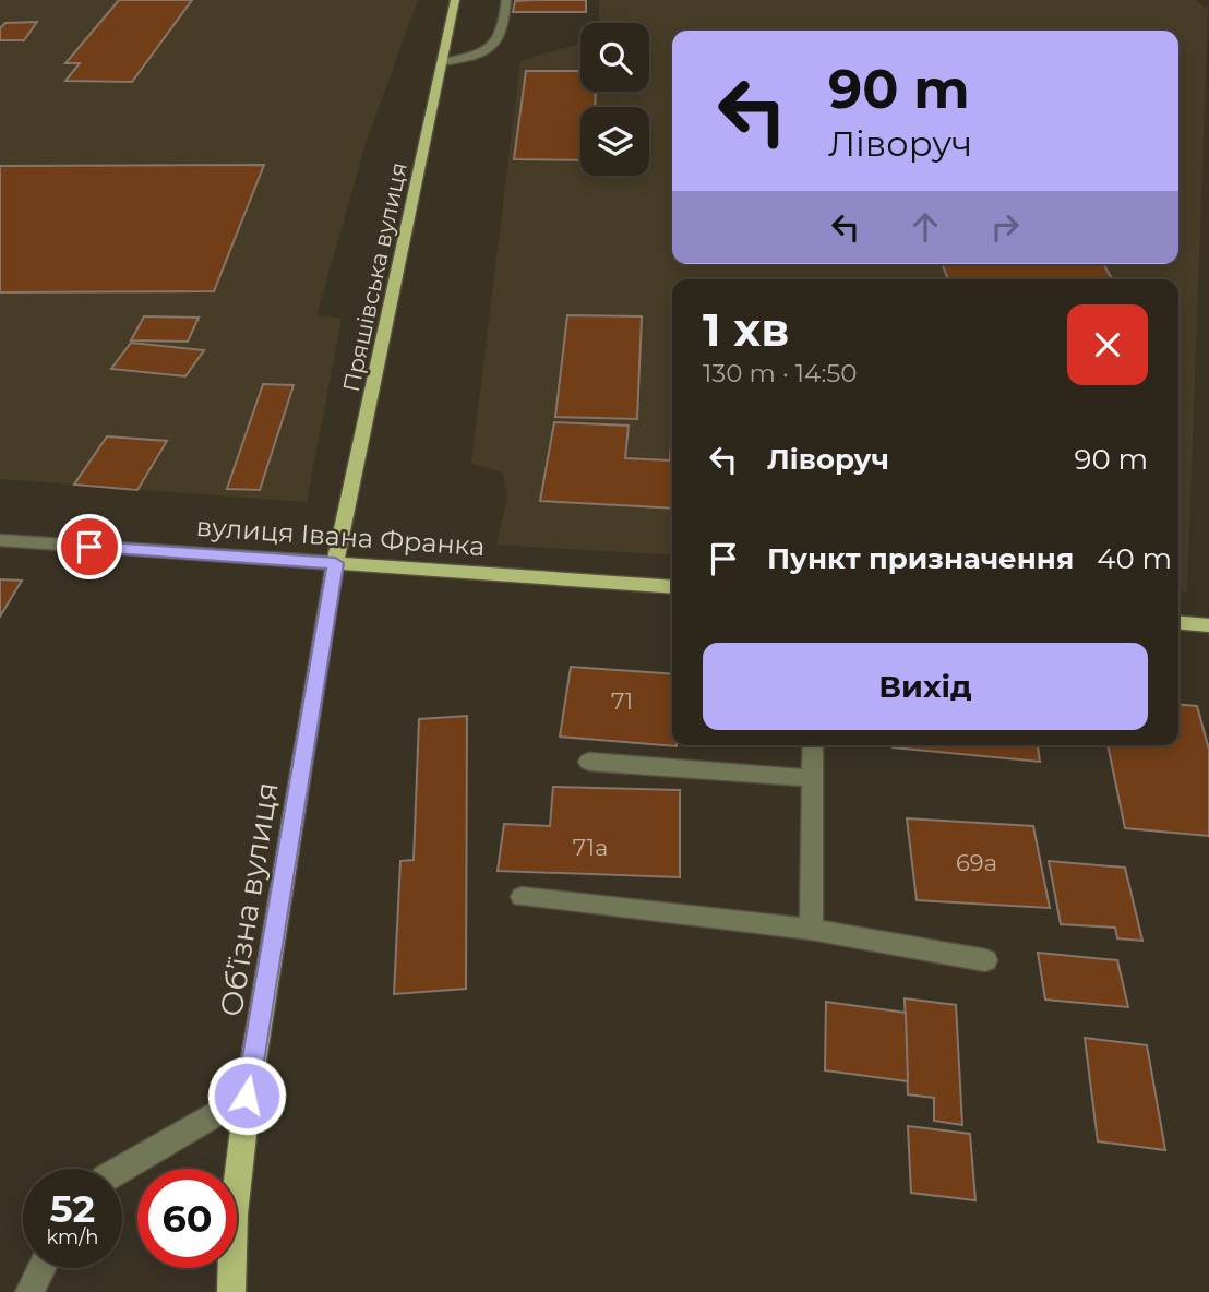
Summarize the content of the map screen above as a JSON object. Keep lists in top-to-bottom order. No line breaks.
{"streets":{"main road":["Пряшівська вулиця","вулиця Івана Франка","Обʼїзна вулиця"]},"crossings":[["Пряшівська вулиця","вулиця Івана Франка"],["Пряшівська вулиця","Обʼїзна вулиця"],["вулиця Івана Франка","Обʼїзна вулиця"]],"house_numbers":["71","71а","69а"],"page":{"turn":["90 m","Ліворуч"],"heading":["1 хв","130 m · 14:50"],"list":[{"name":"Ліворуч","value":"90 m"},{"name":"Пункт призначення","value":"40 m"}],"buttons":"Вихід","speed":"52 km/h","limit":"60"}}
